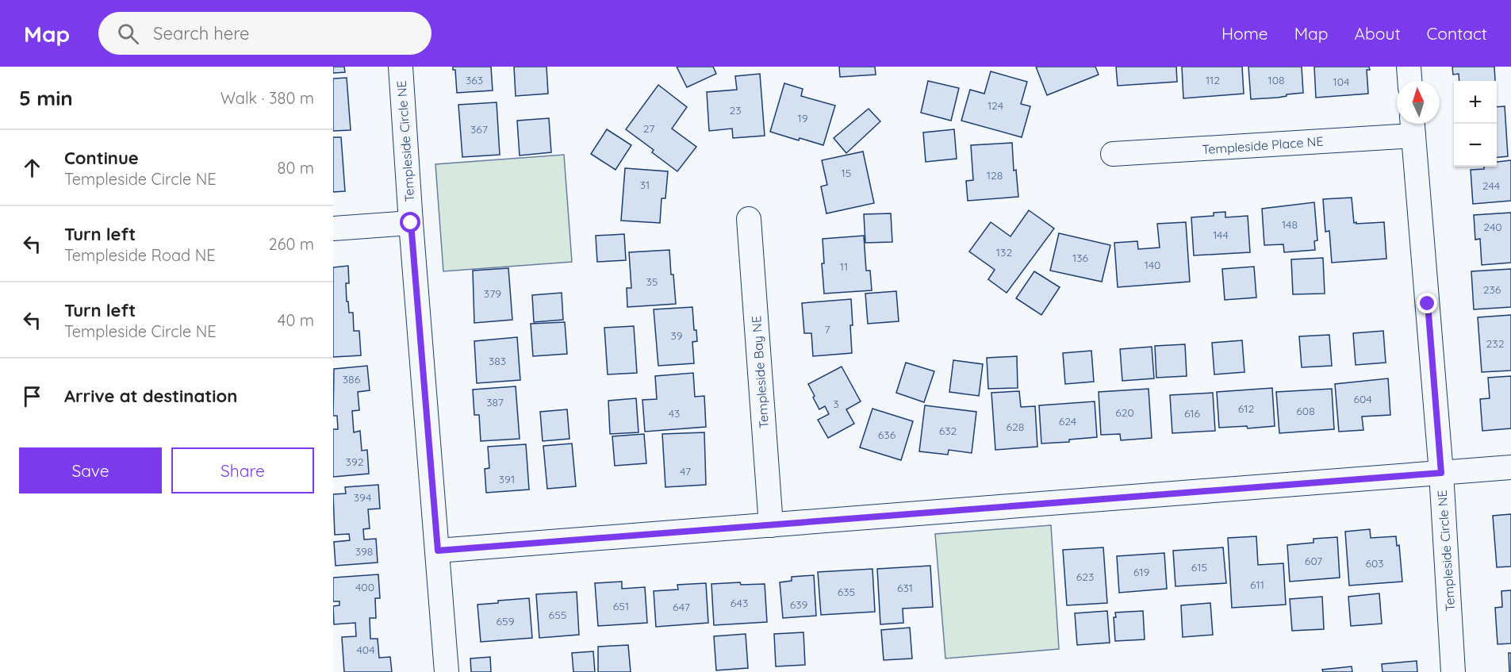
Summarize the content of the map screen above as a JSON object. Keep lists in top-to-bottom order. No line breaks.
{"streets":{"street":["Templeside Circle NE","Templeside Place NE","Templeside Bay NE"]},"crossings":[["Templeside Circle NE","Templeside Place NE"]],"house_numbers":["363","112","108","104","124","23","19","27","367","15","128","31","244","148","240","144","132","136","140","11","35","236","379","7","39","232","383","386","604","387","3","612","608","620","43","616","624","628","632","636","392","47","391","394","398","607","603","615","619","623","611","400","631","635","643","639","651","647","655","659","404"],"north":"top","page":{"header":"Map","search":"Search here","nav":["Home","Map","About","Contact"],"heading":["5 min","Walk · 380 m"],"map_buttons":["+","−"],"list":[["Continue","Templeside Circle NE","80 m"],["Turn left","Templeside Road NE","260 m"],["Turn left","Templeside Circle NE","40 m"],"Arrive at destination"],"buttons":["Save","Share"]}}
